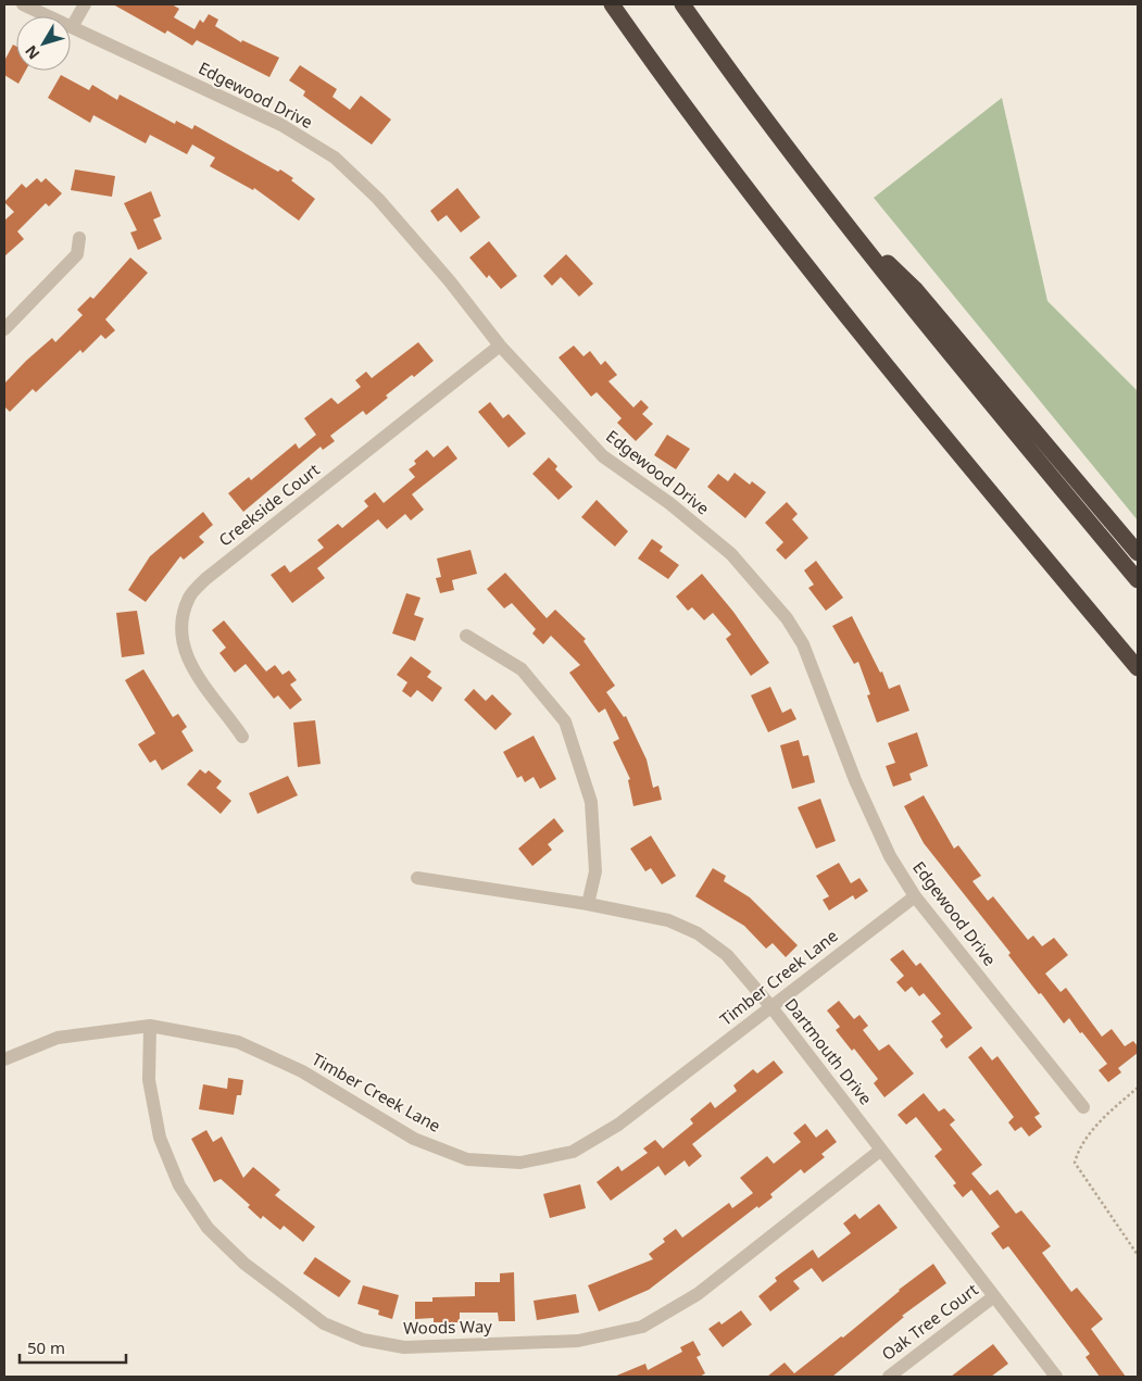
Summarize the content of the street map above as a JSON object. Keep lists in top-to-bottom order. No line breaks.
{"streets":{"street":["Edgewood Drive","Creekside Court","Timber Creek Lane","Dartmouth Drive","Oak Tree Court","Woods Way"]},"crossings":[["Edgewood Drive","Creekside Court"],["Edgewood Drive","Timber Creek Lane"],["Timber Creek Lane","Dartmouth Drive"],["Timber Creek Lane","Woods Way"],["Dartmouth Drive","Oak Tree Court"],["Dartmouth Drive","Woods Way"]],"scale_bar":"50 m","north":"bottom left"}
